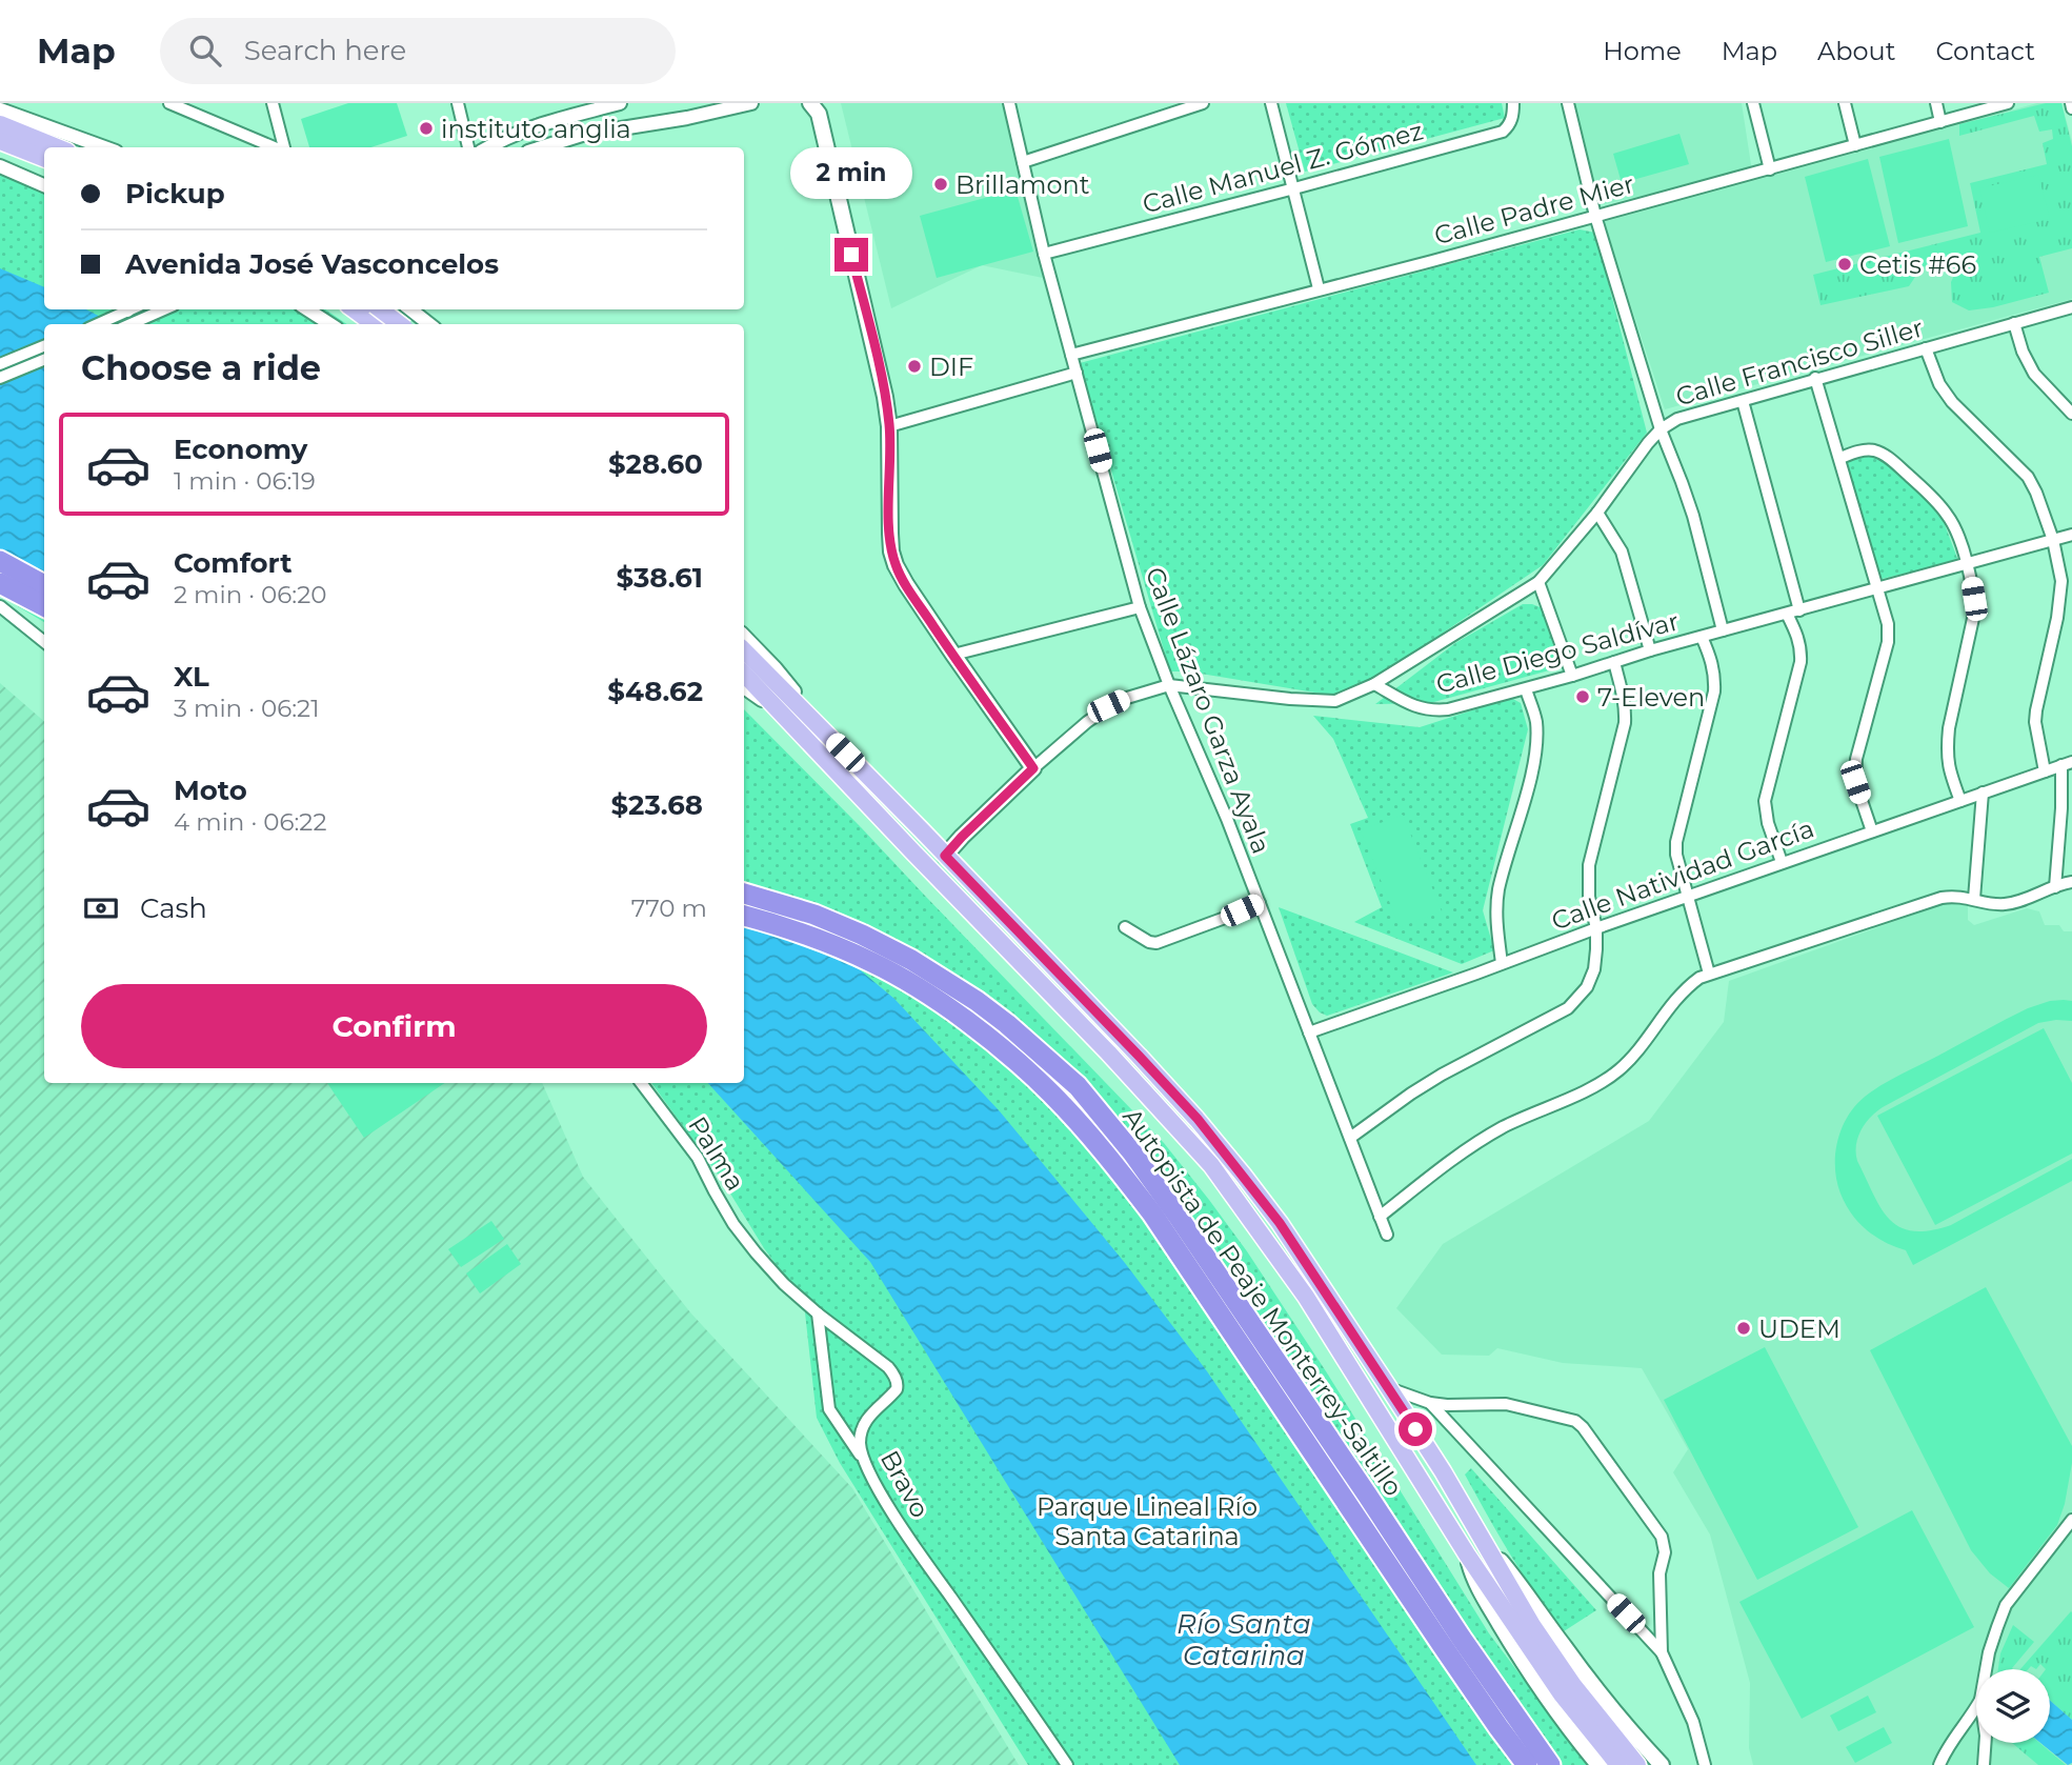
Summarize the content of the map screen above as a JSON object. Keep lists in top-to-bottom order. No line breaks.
{"streets":{"highway":["Autopista de Peaje Monterrey-Saltillo"],"street":["Calle Manuel Z. Gómez","Calle Padre Mier","Calle Francisco Siller","Calle Diego Saldívar","Calle Lázaro Garza Ayala","Calle Natividad García","Palma","Bravo"]},"crossings":[["Calle Manuel Z. Gómez","Calle Lázaro Garza Ayala"],["Calle Padre Mier","Calle Lázaro Garza Ayala"],["Calle Francisco Siller","Calle Diego Saldívar"],["Calle Lázaro Garza Ayala","Calle Natividad García"],["Palma","Bravo"]],"water":["Río Santa Catarina"],"parks":["Parque Lineal Río Santa Catarina"],"places":["instituto anglia","Brillamont","Cetis #66","DIF","7-Eleven","UDEM"],"page":{"header":"Map","search":"Search here","nav":["Home","Map","About","Contact"],"bubble":"2 min","banner":["Pickup","Avenida José Vasconcelos"],"heading":"Choose a ride","list":[{"name":"Economy","note":"1 min · 06:19","value":"$28.60"},{"name":"Comfort","note":"2 min · 06:20","value":"$38.61"},{"name":"XL","note":"3 min · 06:21","value":"$48.62"},{"name":"Moto","note":"4 min · 06:22","value":"$23.68"}],"pay":["Cash","770 m"],"buttons":"Confirm"}}
